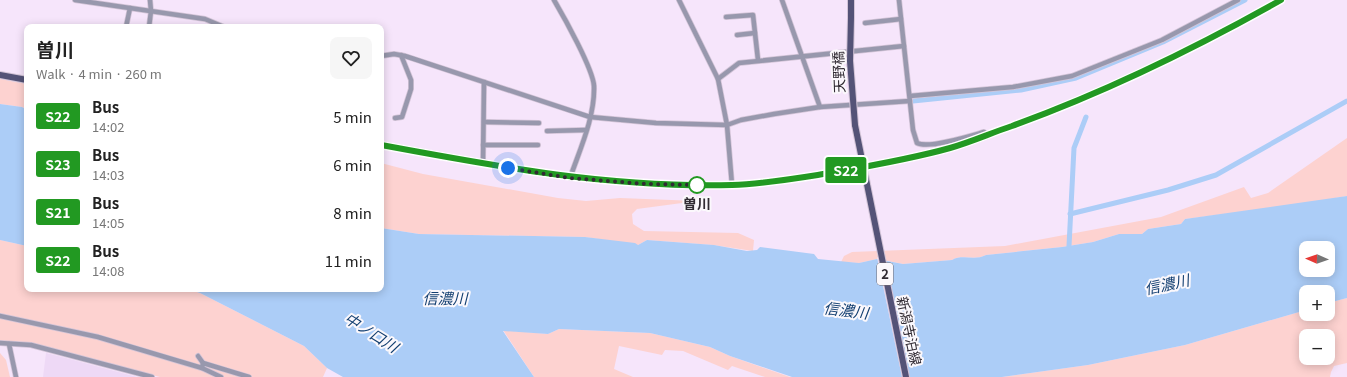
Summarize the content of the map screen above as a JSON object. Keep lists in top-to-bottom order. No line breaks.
{"streets":{"main road":["天野橋","2","新潟寺泊線"]},"crossings":[["天野橋","新潟寺泊線"]],"water":["信濃川","中ノ口川"],"places":["曽川"],"lines":["bus line S22"],"north":"left","page":{"on_map":"S22","heading":["曽川","Walk · 4 min · 260 m"],"list":[{"mark":"S22","name":"Bus","note":"14:02","value":"5 min"},{"mark":"S23","name":"Bus","note":"14:03","value":"6 min"},{"mark":"S21","name":"Bus","note":"14:05","value":"8 min"},{"mark":"S22","name":"Bus","note":"14:08","value":"11 min"}],"map_buttons":["+","−"]}}
